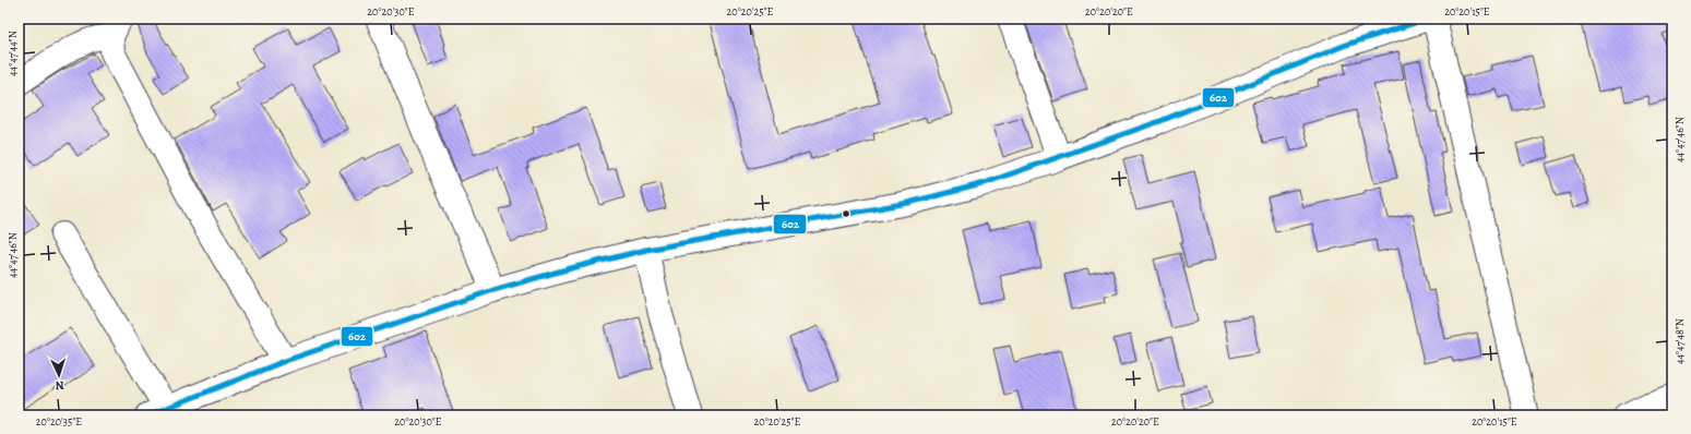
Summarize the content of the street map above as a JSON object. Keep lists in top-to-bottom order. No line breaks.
{"lines":["transit line 602"],"north":"bottom","coordinates":["20°20'30\"E","20°20'25\"E","20°20'20\"E","20°20'15\"E","44°47'44\"N","44°47'46\"N","44°47'48\"N","20°20'35\"E"]}
